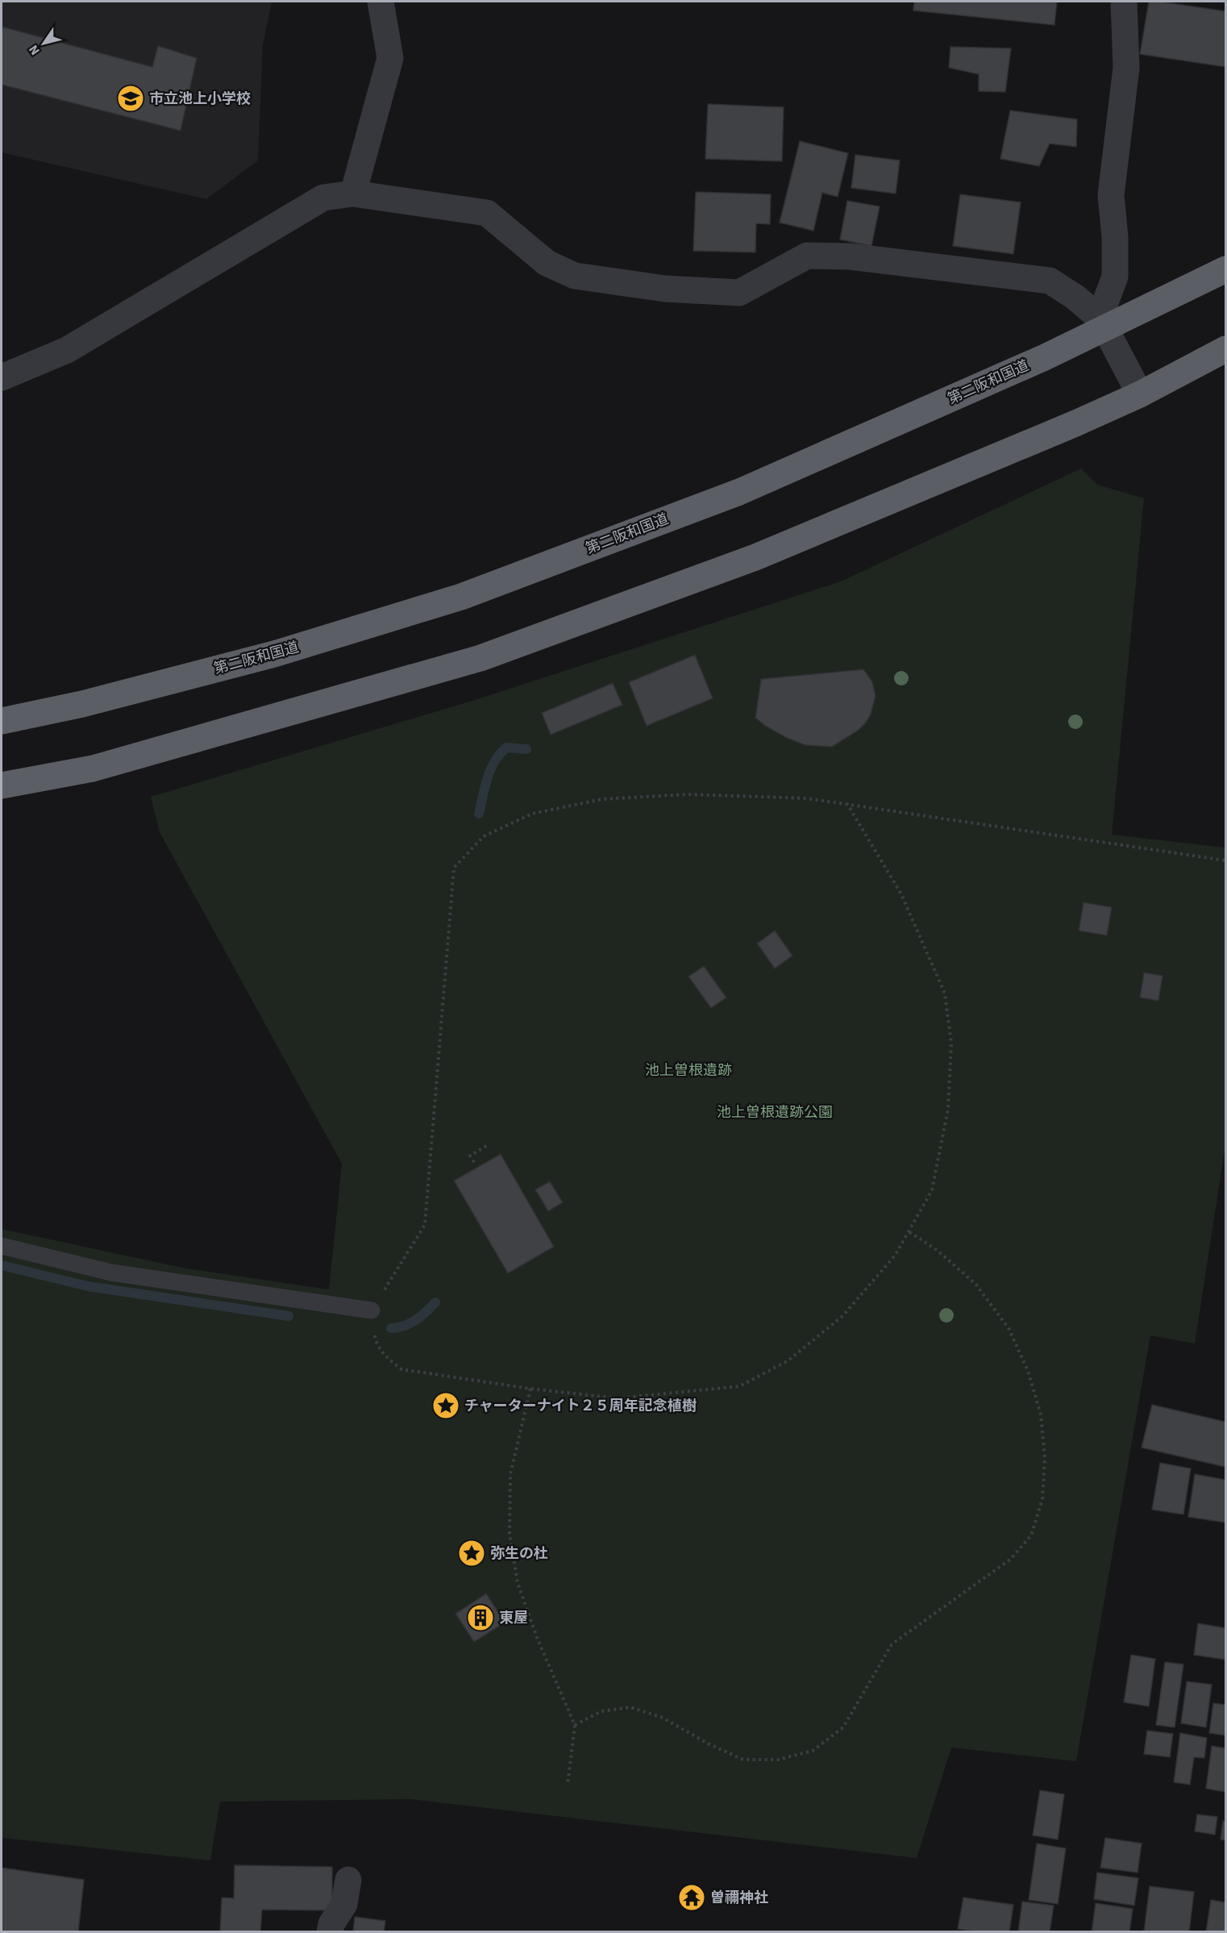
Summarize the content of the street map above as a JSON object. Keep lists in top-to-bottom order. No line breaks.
{"streets":{"highway":["第二阪和国道"]},"parks":["池上曽根遺跡","池上曽根遺跡公園"],"places":{"school or university":["市立池上小学校"],"place":["チャーターナイト２５周年記念植樹","弥生の杜"],"building":["東屋"],"temple":["曽禰神社"]},"north":"bottom left"}
